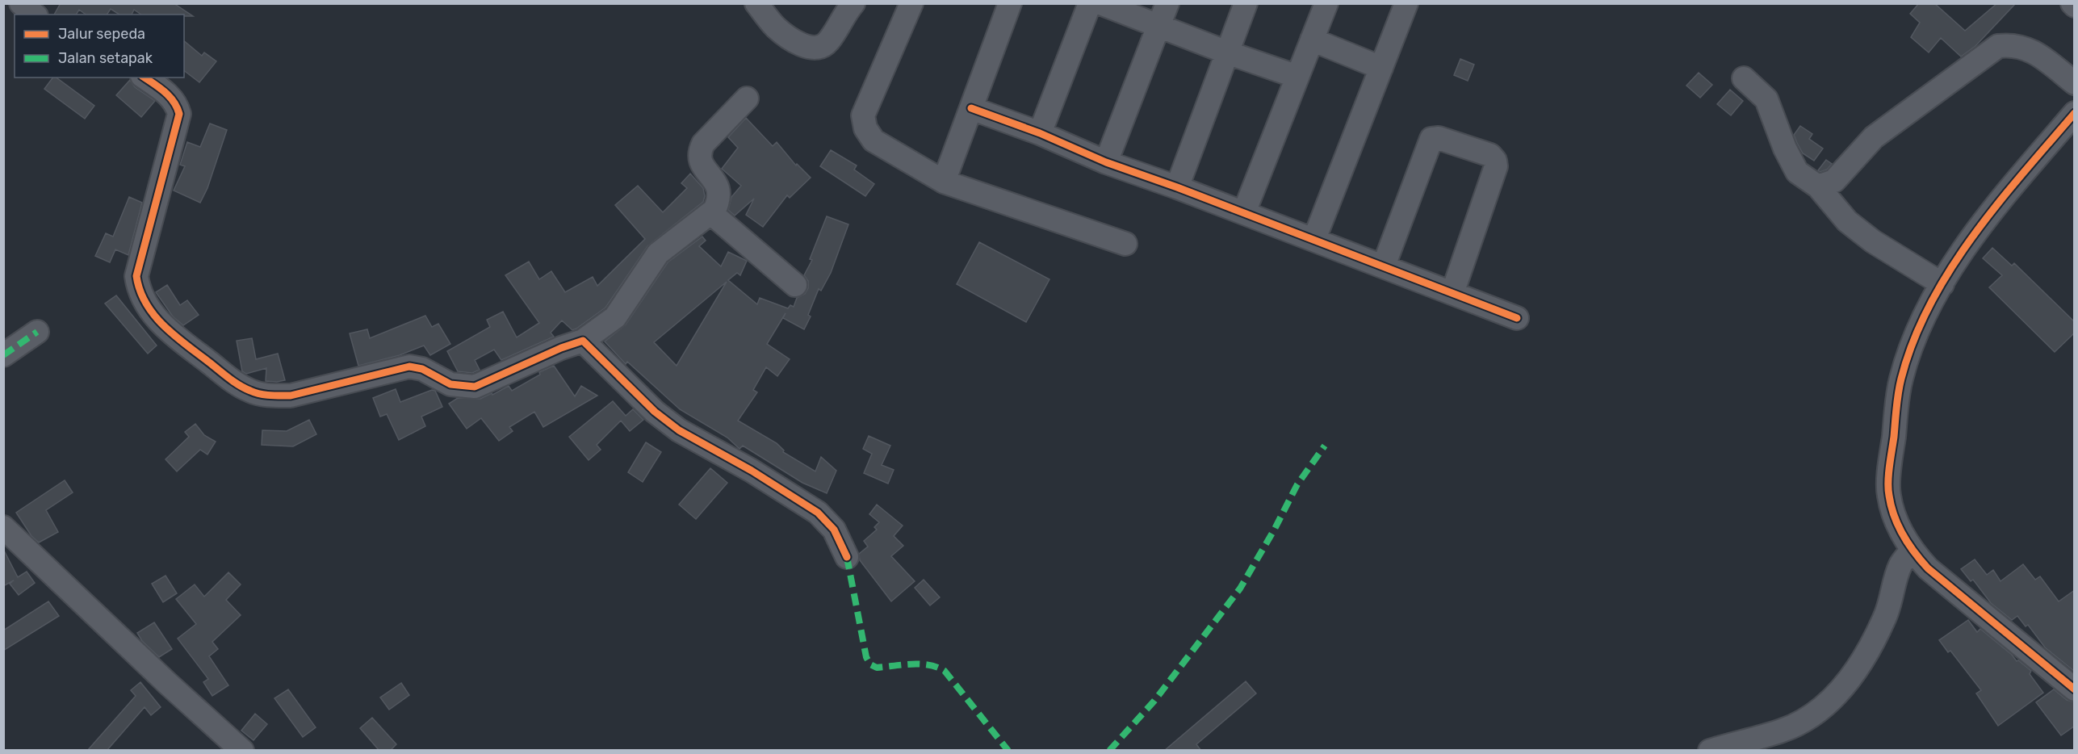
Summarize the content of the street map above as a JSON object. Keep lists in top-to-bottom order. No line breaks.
{"legend":["Jalur sepeda","Jalan setapak"]}
